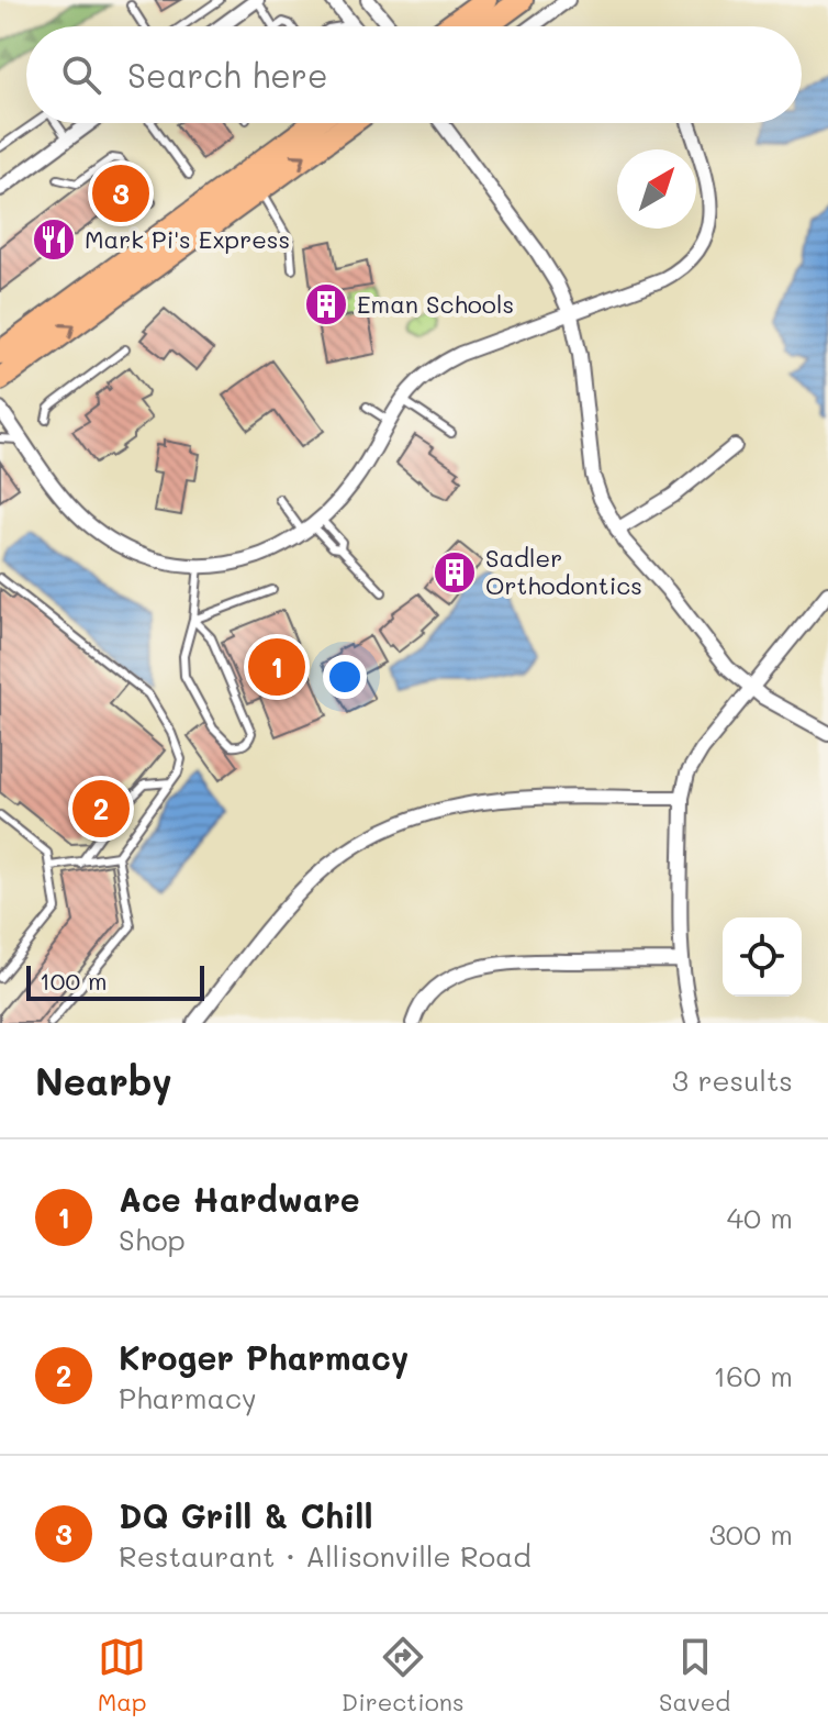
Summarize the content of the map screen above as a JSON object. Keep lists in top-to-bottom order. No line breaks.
{"places":{"restaurant":["Mark Pi's Express"],"building":["Eman Schools","Sadler Orthodontics"]},"scale_bar":"100 m","north":"top right","page":{"search":"Search here","pins":["3","1","2"],"scale":"100 m","heading":["Nearby","3 results"],"list":[{"mark":"1","name":"Ace Hardware","note":"Shop","value":"40 m"},{"mark":"2","name":"Kroger Pharmacy","note":"Pharmacy","value":"160 m"},{"mark":"3","name":"DQ Grill & Chill","note":"Restaurant · Allisonville Road","value":"300 m"}],"nav":["Map","Directions","Saved"]}}
